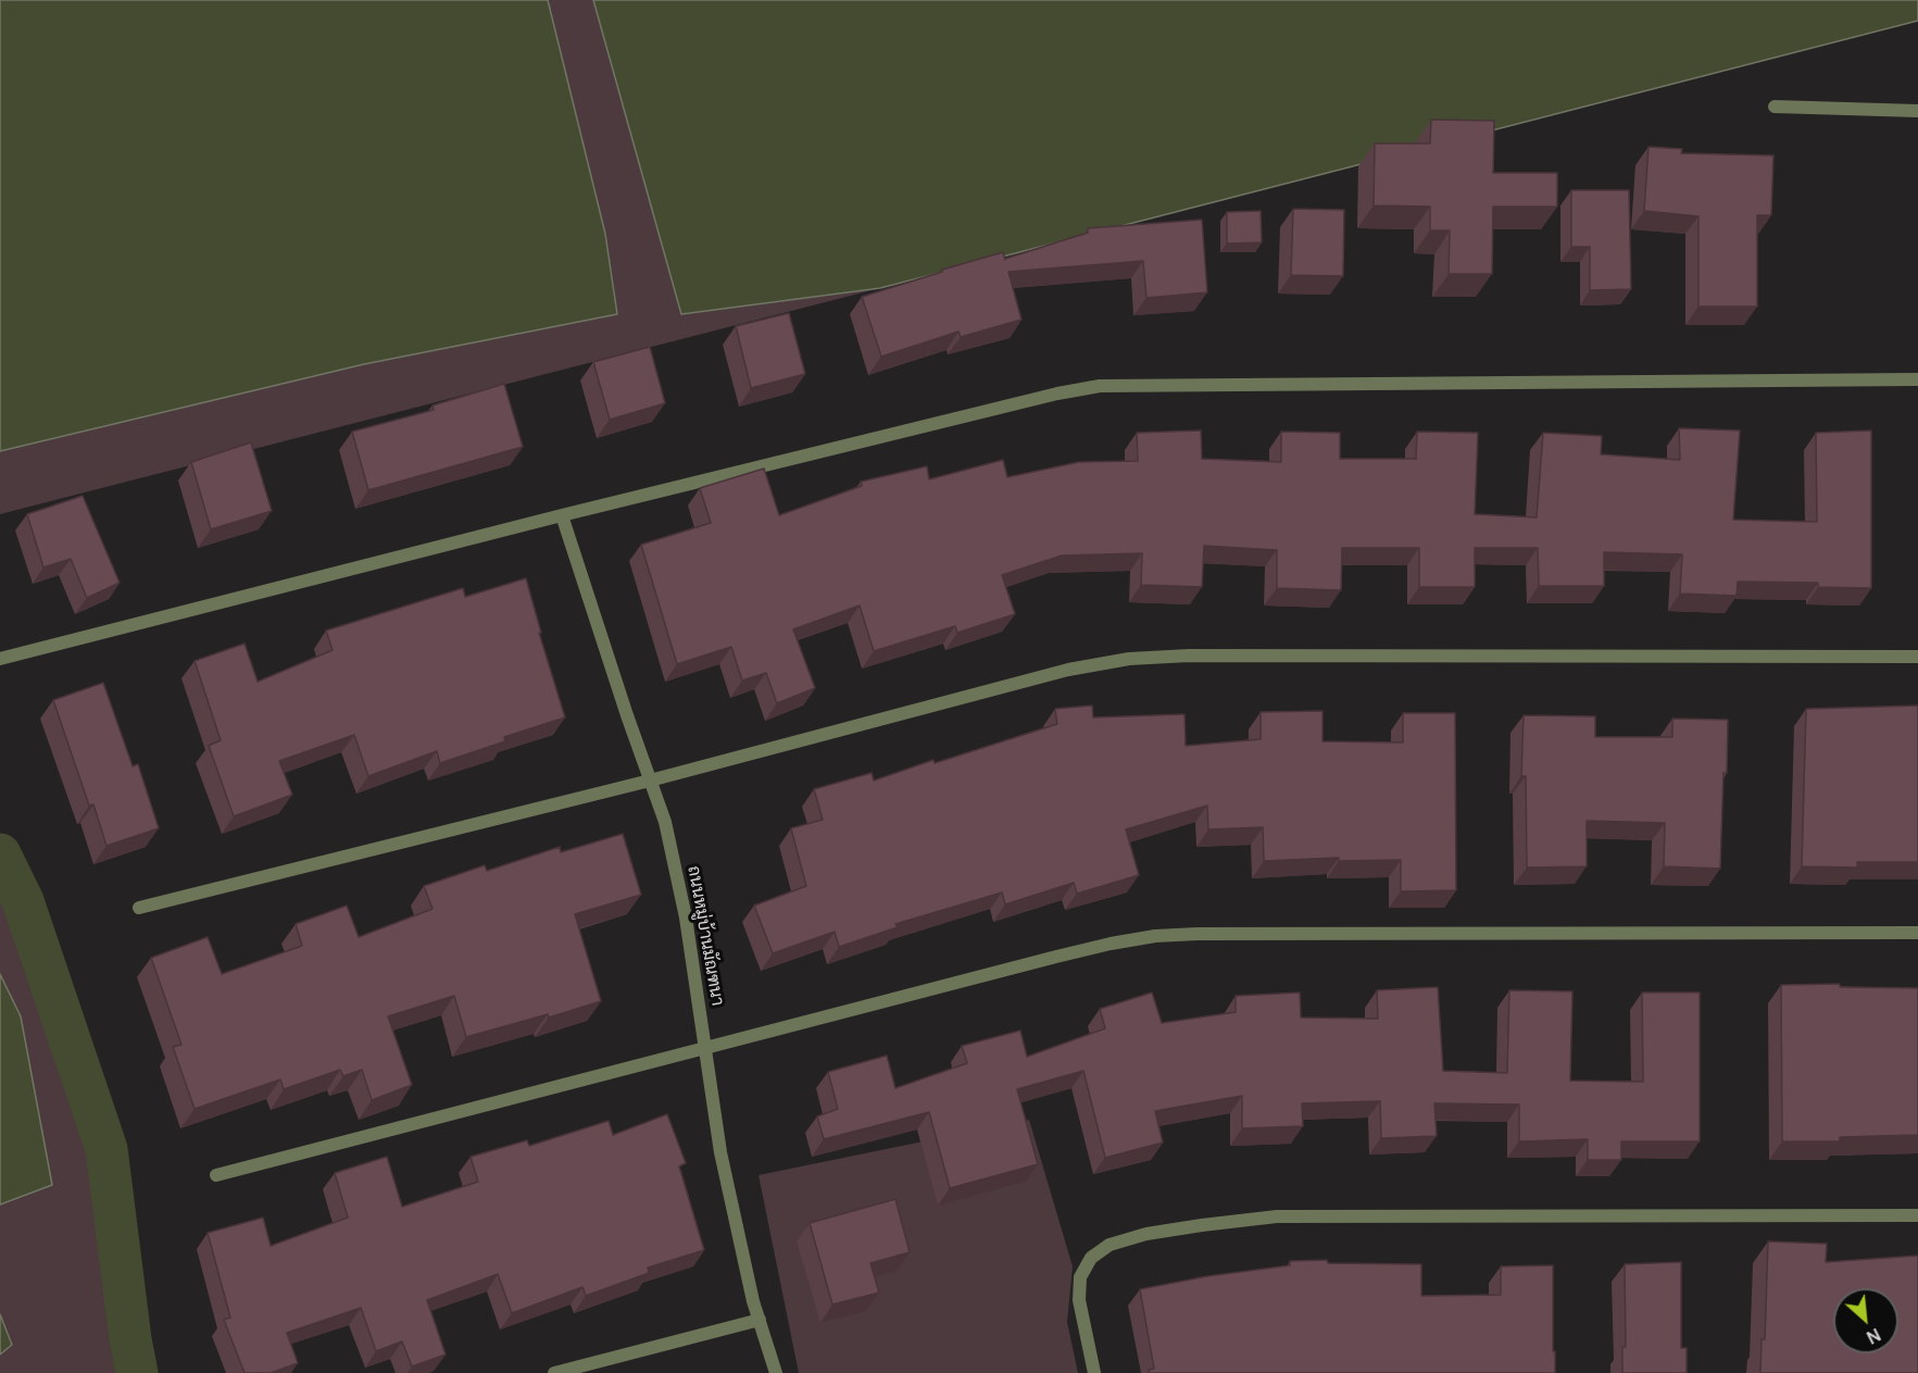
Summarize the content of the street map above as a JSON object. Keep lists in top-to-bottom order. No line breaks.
{"streets":{"street":["ถนนหมู่บ้านมัณฑนา"]},"north":"bottom right"}
